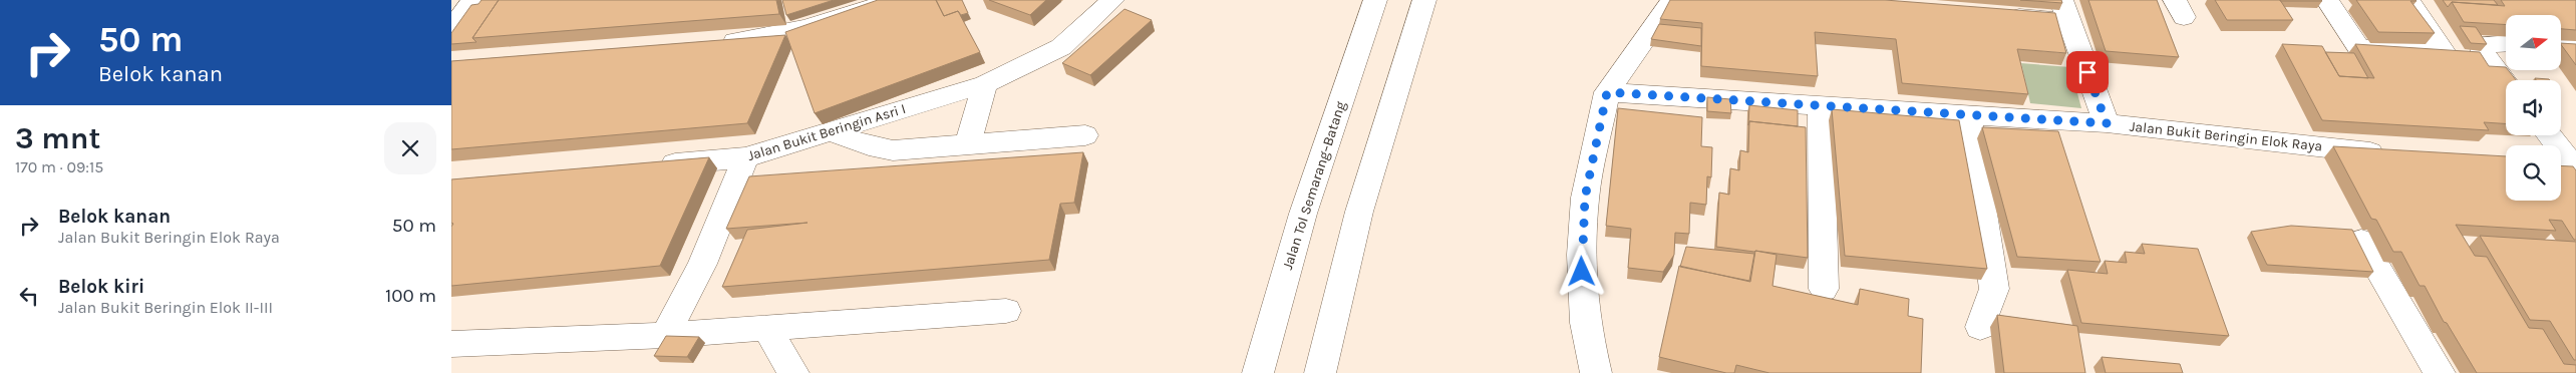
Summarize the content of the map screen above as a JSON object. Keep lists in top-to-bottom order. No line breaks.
{"streets":{"main road":["Jalan Bukit Beringin Asri I","Jalan Bukit Beringin Elok Raya","Jalan Tol Semarang–Batang"]},"north":"right","page":{"turn":["50 m","Belok kanan"],"heading":["3 mnt","170 m · 09:15"],"list":[{"name":"Belok kanan","note":"Jalan Bukit Beringin Elok Raya","value":"50 m"},{"name":"Belok kiri","note":"Jalan Bukit Beringin Elok II-III","value":"100 m"}]}}
